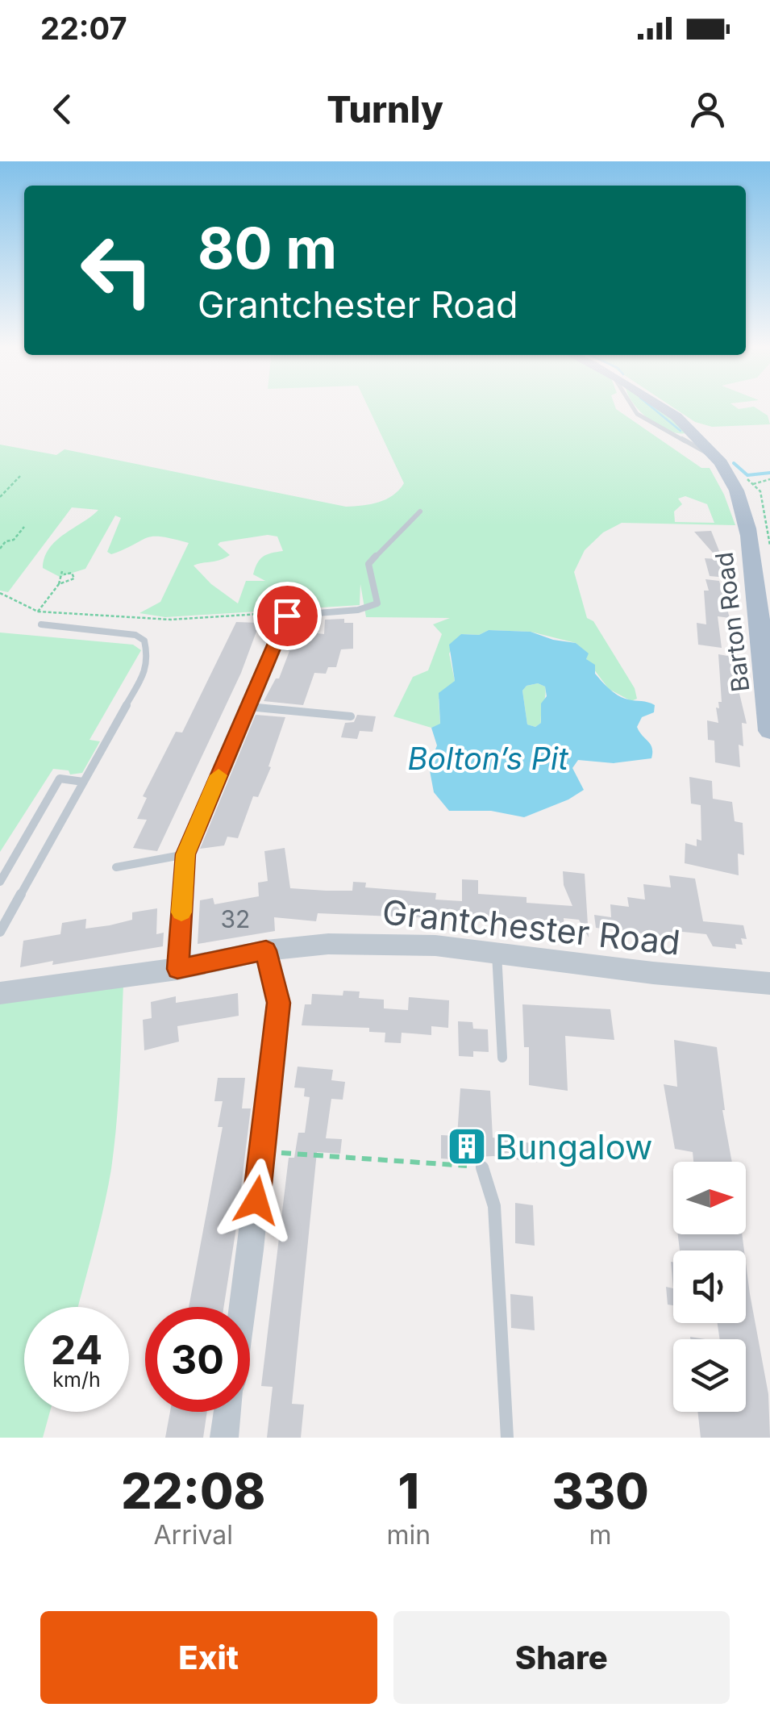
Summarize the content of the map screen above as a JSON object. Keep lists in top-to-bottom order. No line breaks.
{"streets":{"main road":["Barton Road"],"street":["Grantchester Road"]},"water":["Bolton’s Pit"],"places":{"building":["Bungalow"]},"house_numbers":["32"],"north":"right","page":{"status":"22:07","header":"Turnly","turn":["80 m","Grantchester Road"],"speed":"24 km/h","limit":"30","eta":["22:08","Arrival","1","min","330","m"],"buttons":["Exit","Share"]}}
